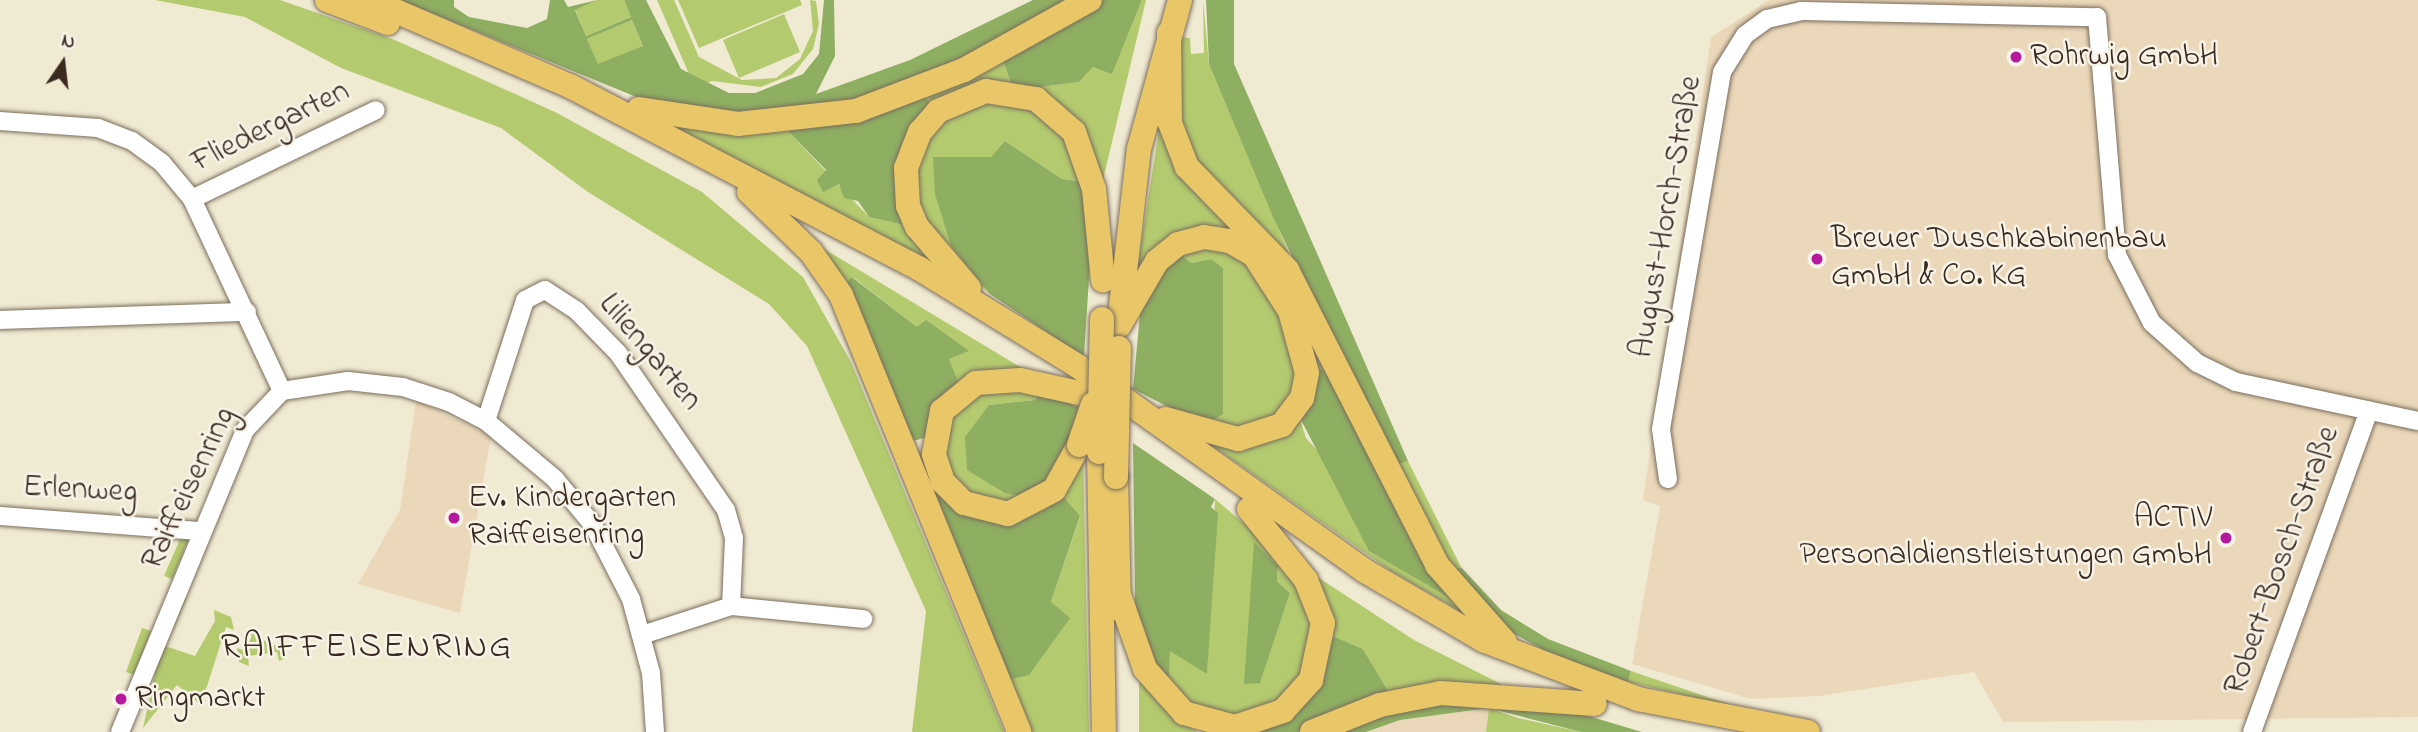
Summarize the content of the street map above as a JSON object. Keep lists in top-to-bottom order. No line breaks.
{"streets":{"street":["Fliedergarten","August-Horch-Straße","Liliengarten","Raiffeisenring","Erlenweg","Robert-Bosch-Straße"]},"crossings":[["August-Horch-Straße","Robert-Bosch-Straße"],["Liliengarten","Raiffeisenring"],["Raiffeisenring","Erlenweg"]],"districts":["RAIFFEISENRING"],"places":["Rohrwig GmbH","Breuer Duschkabinenbau GmbH & Co. KG","Ev. Kindergarten Raiffeisenring","ACTIV Personaldienstleistungen GmbH","Ringmarkt"],"north":"top"}
